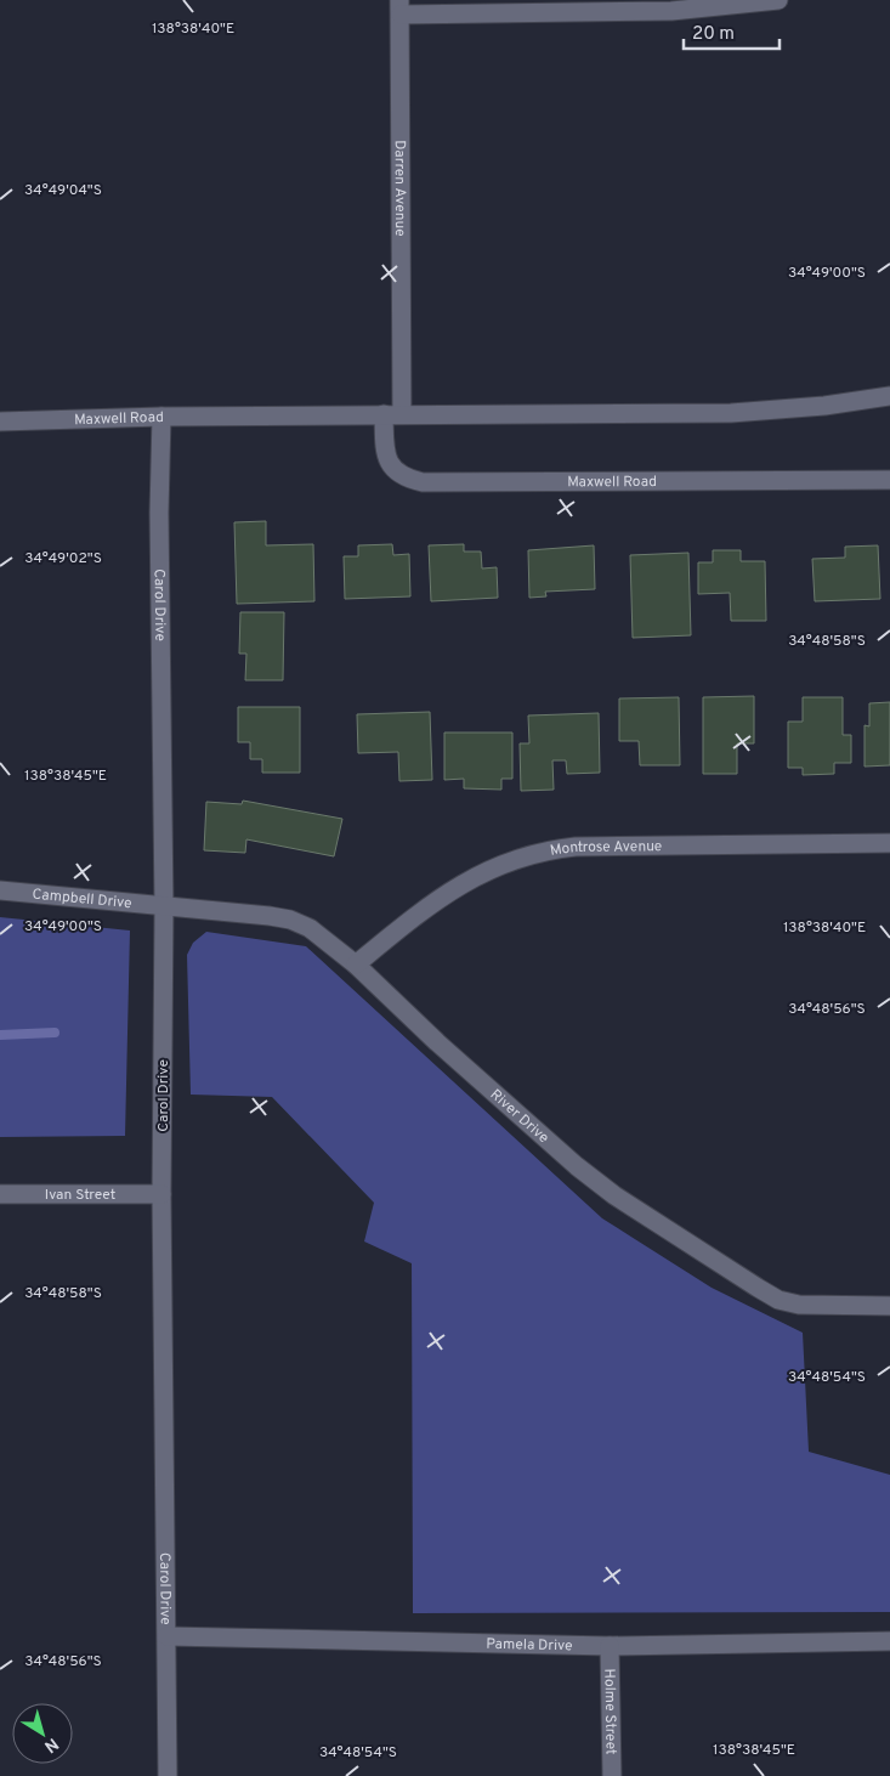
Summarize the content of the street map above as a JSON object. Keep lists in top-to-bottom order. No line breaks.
{"streets":{"street":["Darren Avenue","Maxwell Road","Carol Drive","Montrose Avenue","Campbell Drive","River Drive","Ivan Street","Pamela Drive","Holme Street"]},"crossings":[["Darren Avenue","Maxwell Road"],["Maxwell Road","Carol Drive"],["Carol Drive","Campbell Drive"],["Carol Drive","River Drive"],["Carol Drive","Ivan Street"],["Carol Drive","Pamela Drive"],["Montrose Avenue","River Drive"],["Campbell Drive","River Drive"],["Pamela Drive","Holme Street"]],"scale_bar":"20 m","north":"bottom right","coordinates":["138°38'40\"E","34°49'04\"S","34°49'00\"S","34°49'02\"S","34°48'58\"S","138°38'45\"E","34°48'56\"S","34°48'54\"S"]}
